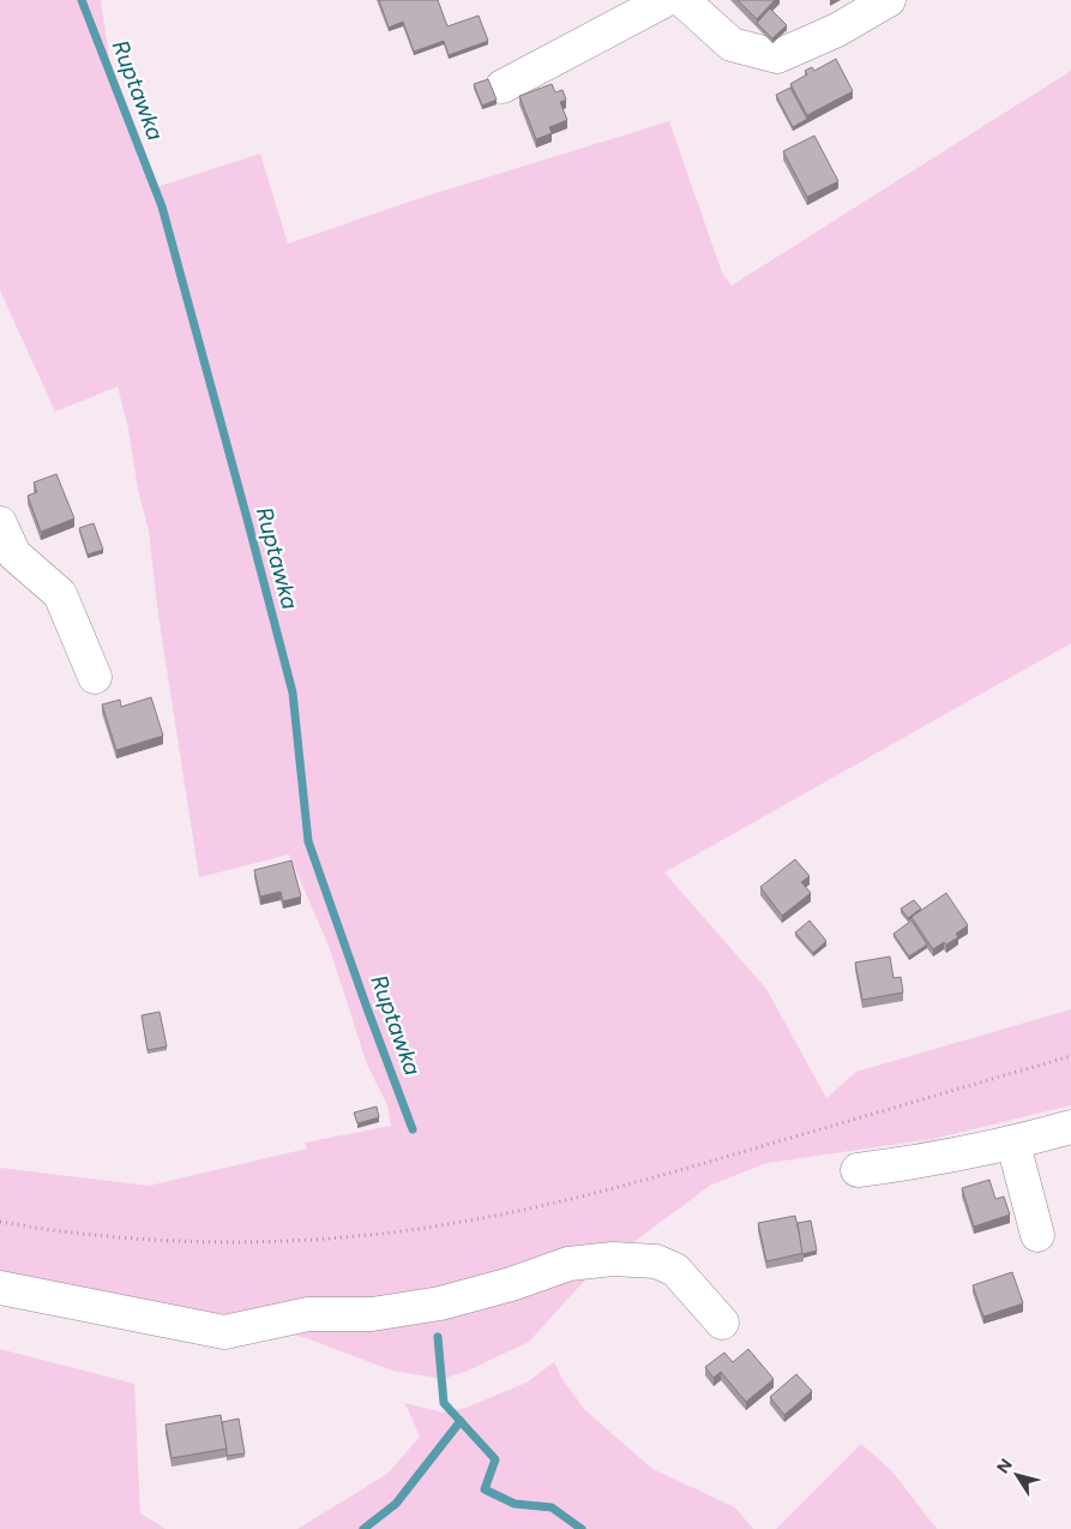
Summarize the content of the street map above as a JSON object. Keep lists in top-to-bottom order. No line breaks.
{"water":["Ruptawka"],"north":"top left"}
